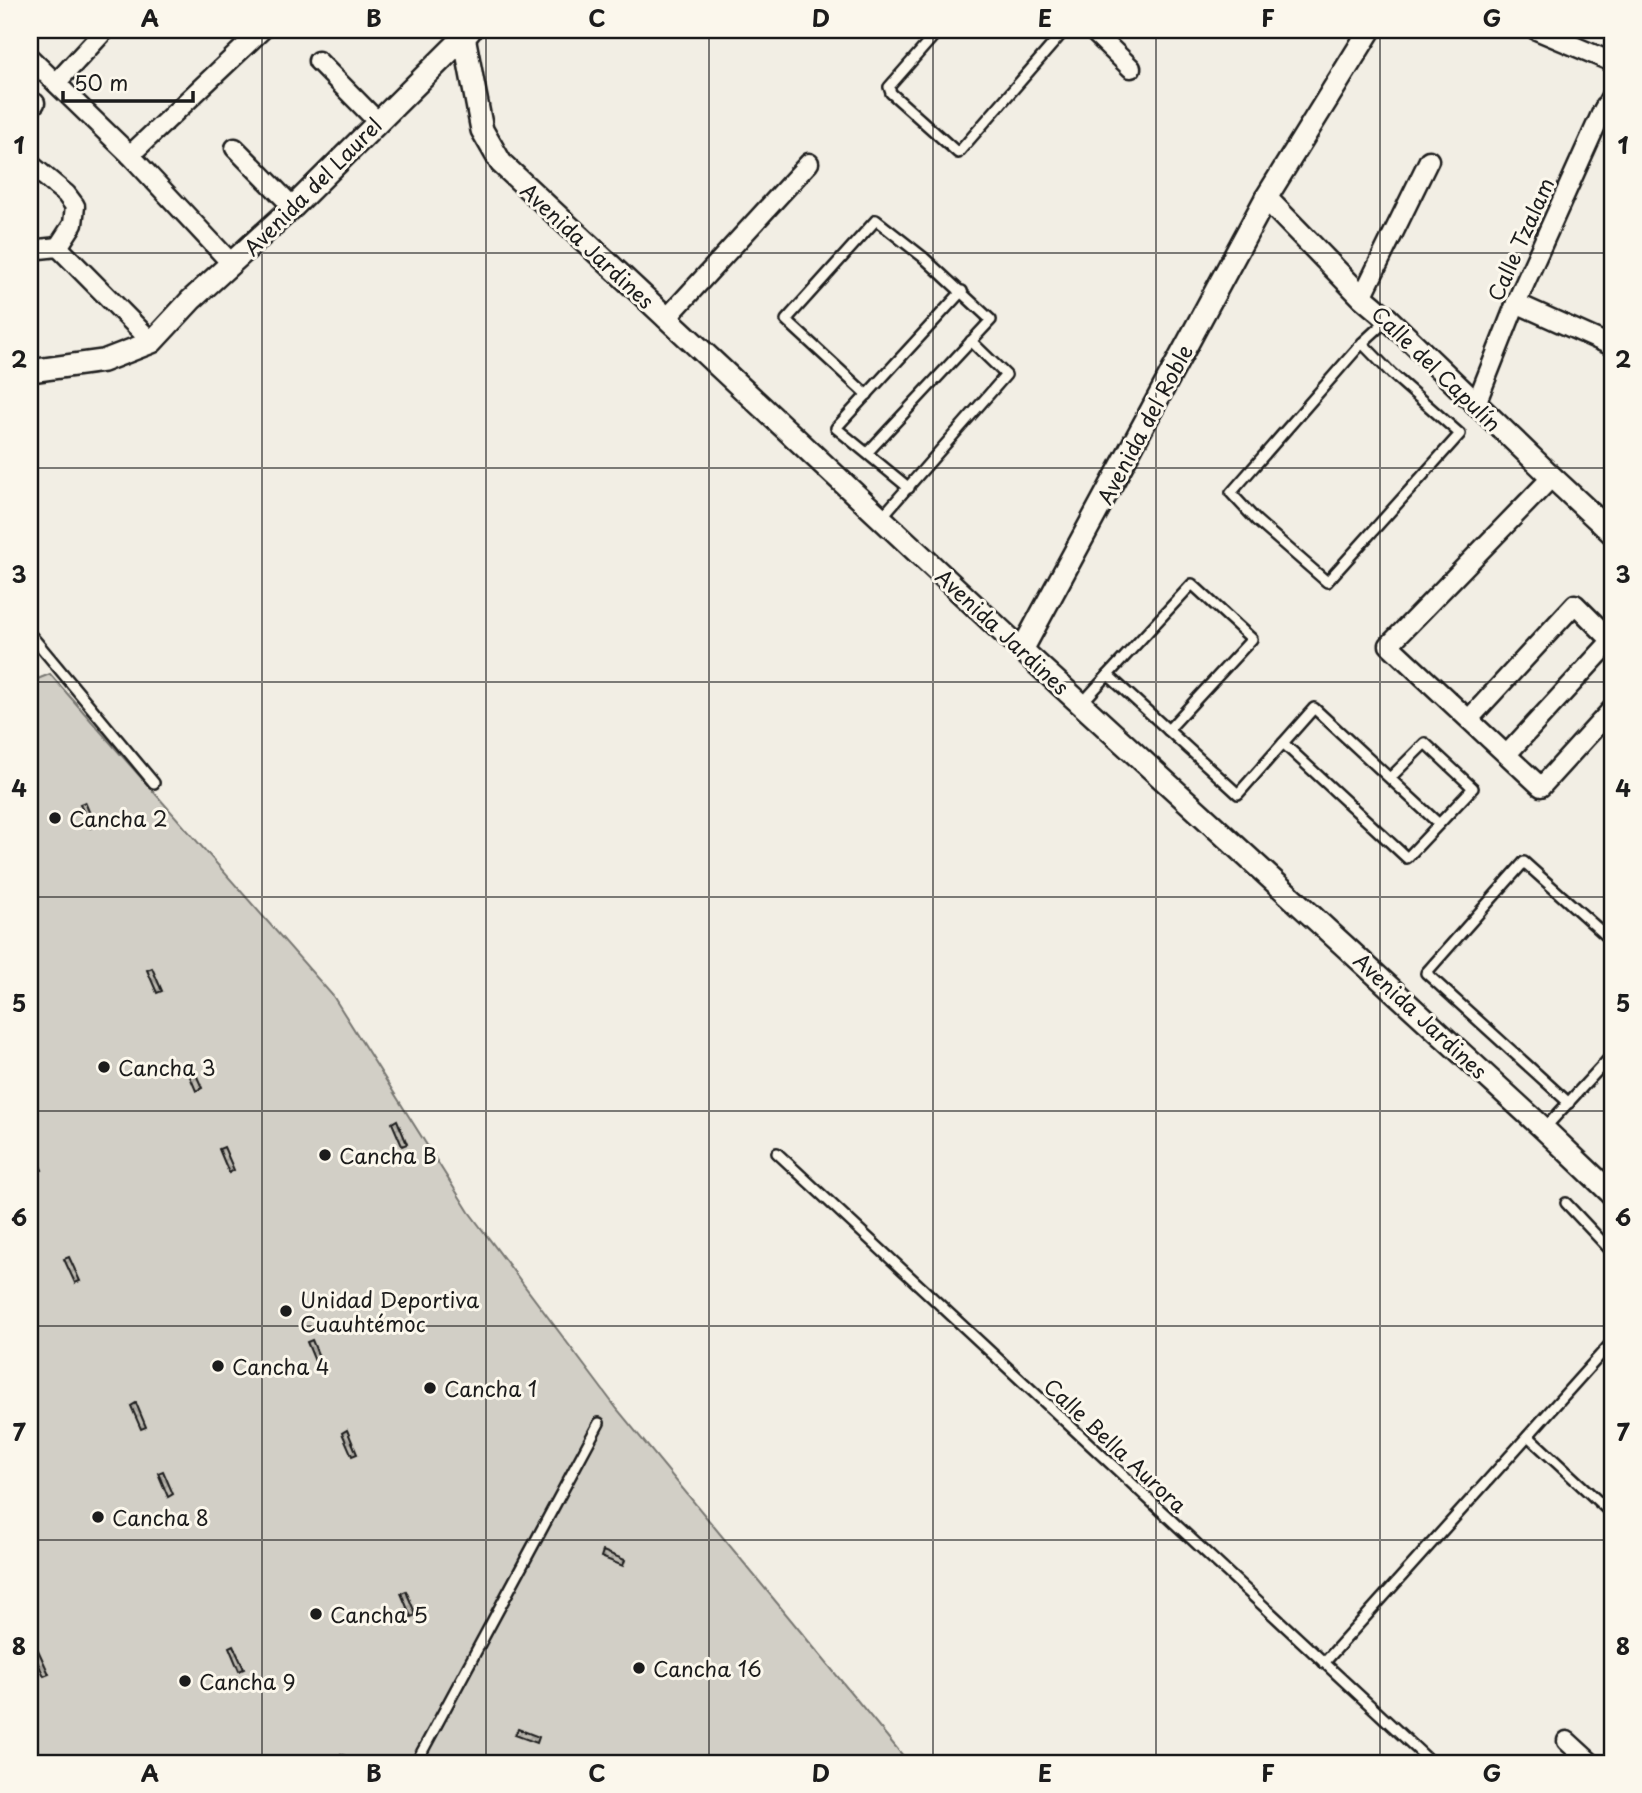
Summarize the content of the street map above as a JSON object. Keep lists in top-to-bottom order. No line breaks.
{"streets":{"street":["Avenida del Laurel","Calle Tzalam","Avenida Jardines","Calle del Capulín","Avenida del Roble"],"lane":["Calle Bella Aurora"]},"crossings":[["Avenida del Laurel","Avenida Jardines"],["Calle Tzalam","Calle del Capulín"],["Avenida Jardines","Avenida del Roble"],["Calle del Capulín","Avenida del Roble"]],"places":["Cancha 2","Cancha 3","Cancha B","Unidad Deportiva Cuauhtémoc","Cancha 4","Cancha 1","Cancha 8","Cancha 5","Cancha 16","Cancha 9"],"scale_bar":"50 m","grid":{"columns":["A","B","C","D","E","F","G"],"rows":["1","2","3","4","5","6","7","8"]}}
